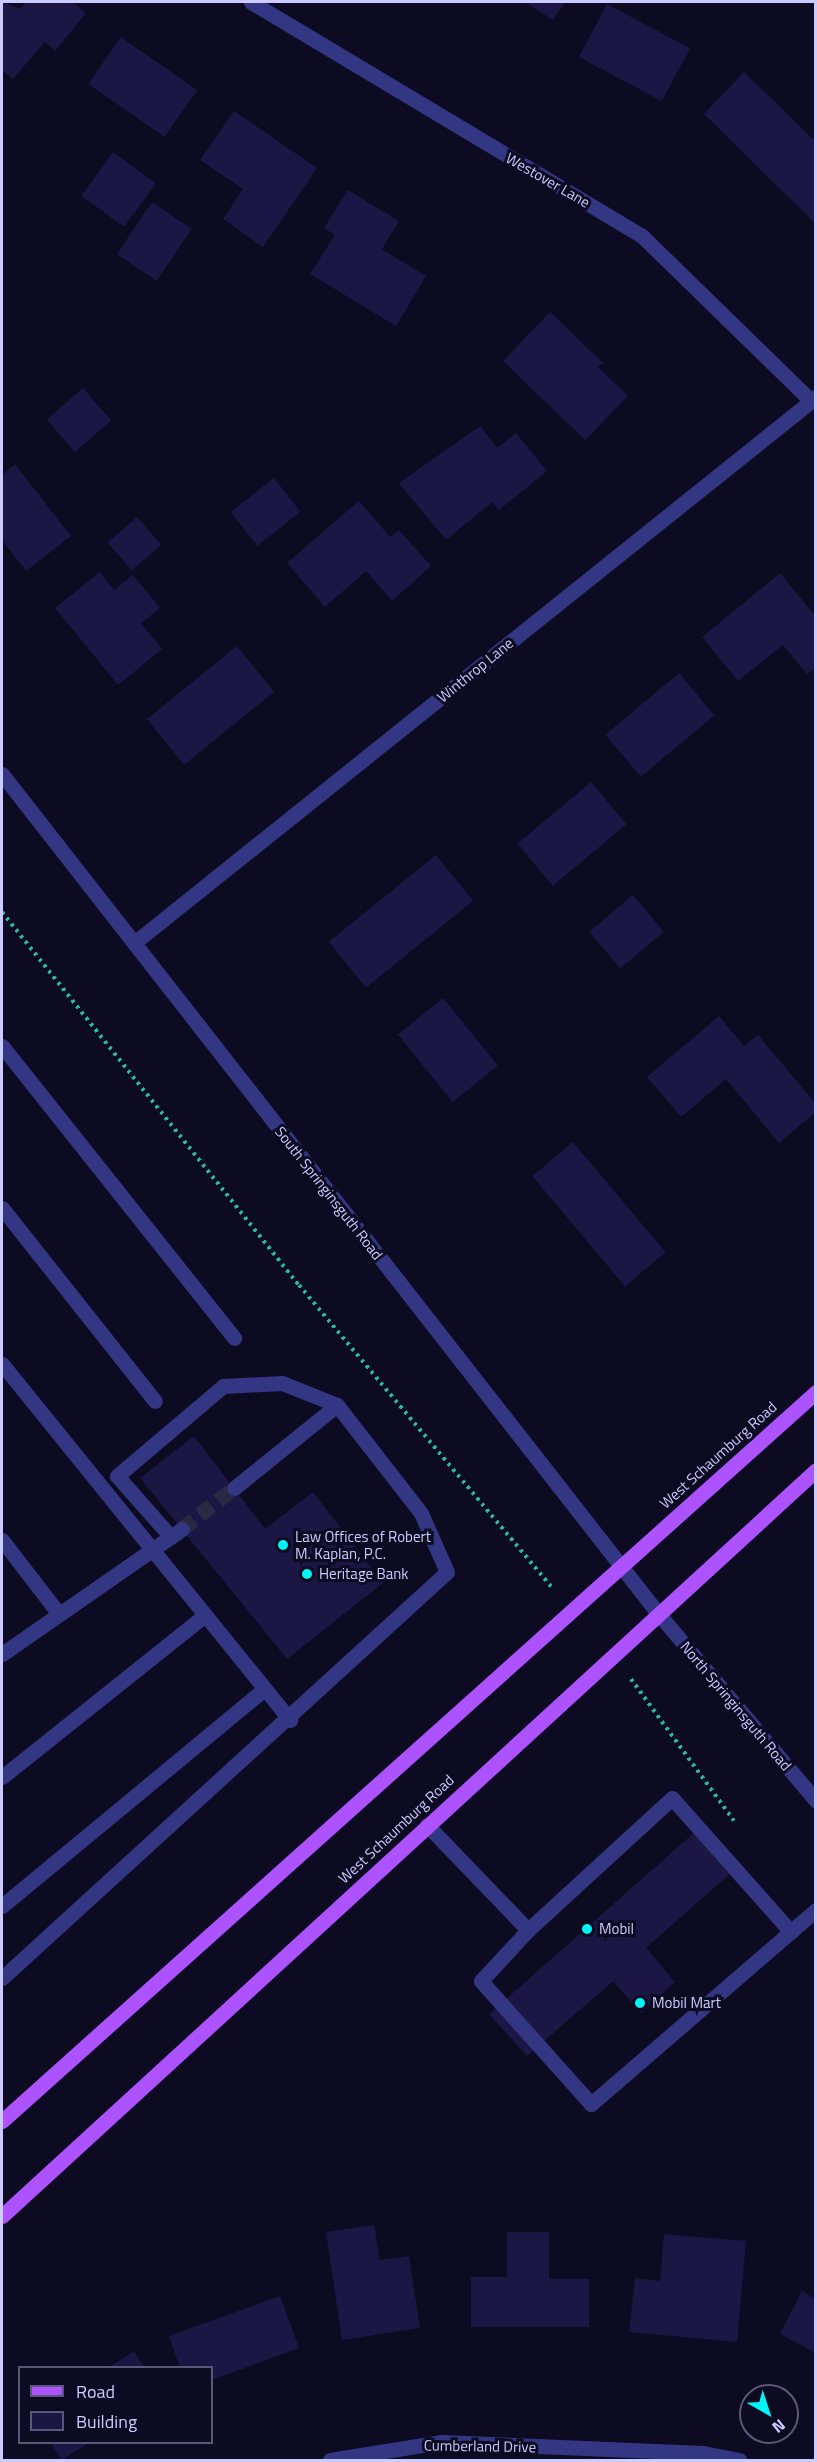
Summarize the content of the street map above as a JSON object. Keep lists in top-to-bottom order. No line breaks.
{"streets":{"main road":["West Schaumburg Road"],"street":["Westover Lane","Winthrop Lane","South Springinsguth Road","North Springinsguth Road","Cumberland Drive"]},"crossings":[["Westover Lane","Winthrop Lane"],["Winthrop Lane","South Springinsguth Road"],["South Springinsguth Road","West Schaumburg Road"],["South Springinsguth Road","North Springinsguth Road"],["West Schaumburg Road","North Springinsguth Road"]],"places":["Law Offices of Robert M. Kaplan, P.C.","Heritage Bank","Mobil","Mobil Mart"],"legend":["Road","Building"],"north":"bottom right"}
